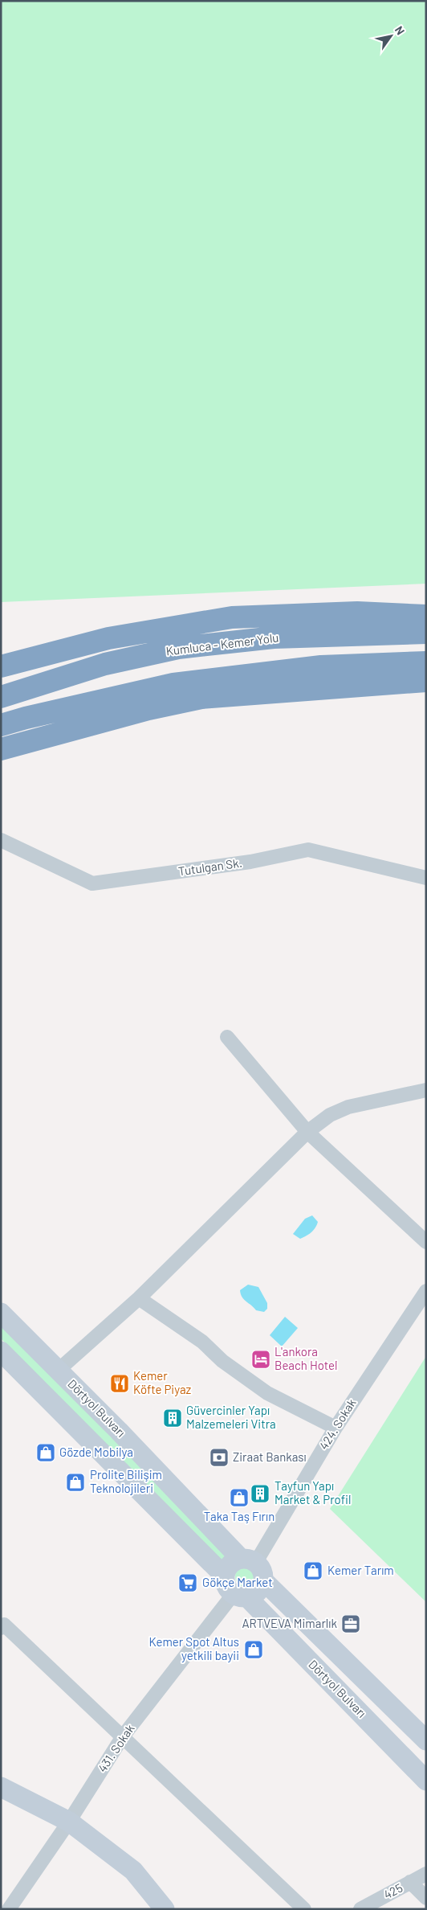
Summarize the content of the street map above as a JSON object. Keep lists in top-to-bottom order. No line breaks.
{"streets":{"highway":["Kumluca - Kemer Yolu"],"main road":["Dörtyol Bulvarı"],"street":["Tutulgan Sk.","424. Sokak","431. Sokak","425"]},"crossings":[["Dörtyol Bulvarı","424. Sokak"],["Dörtyol Bulvarı","431. Sokak"],["424. Sokak","431. Sokak"]],"places":{"hotel":["L'ankora Beach Hotel"],"restaurant":["Kemer Köfte Piyaz"],"building":["Güvercinler Yapı Malzemeleri Vitra","Tayfun Yapı Market & Profil"],"shop":["Gözde Mobilya","Prolite Bilişim Teknolojileri","Taka Taş Fırın","Kemer Tarım","Kemer Spot Altus yetkili bayii"],"bank":["Ziraat Bankası"],"supermarket":["Gökçe Market"],"office":["ARTVEVA Mimarlık"]},"north":"top right"}
